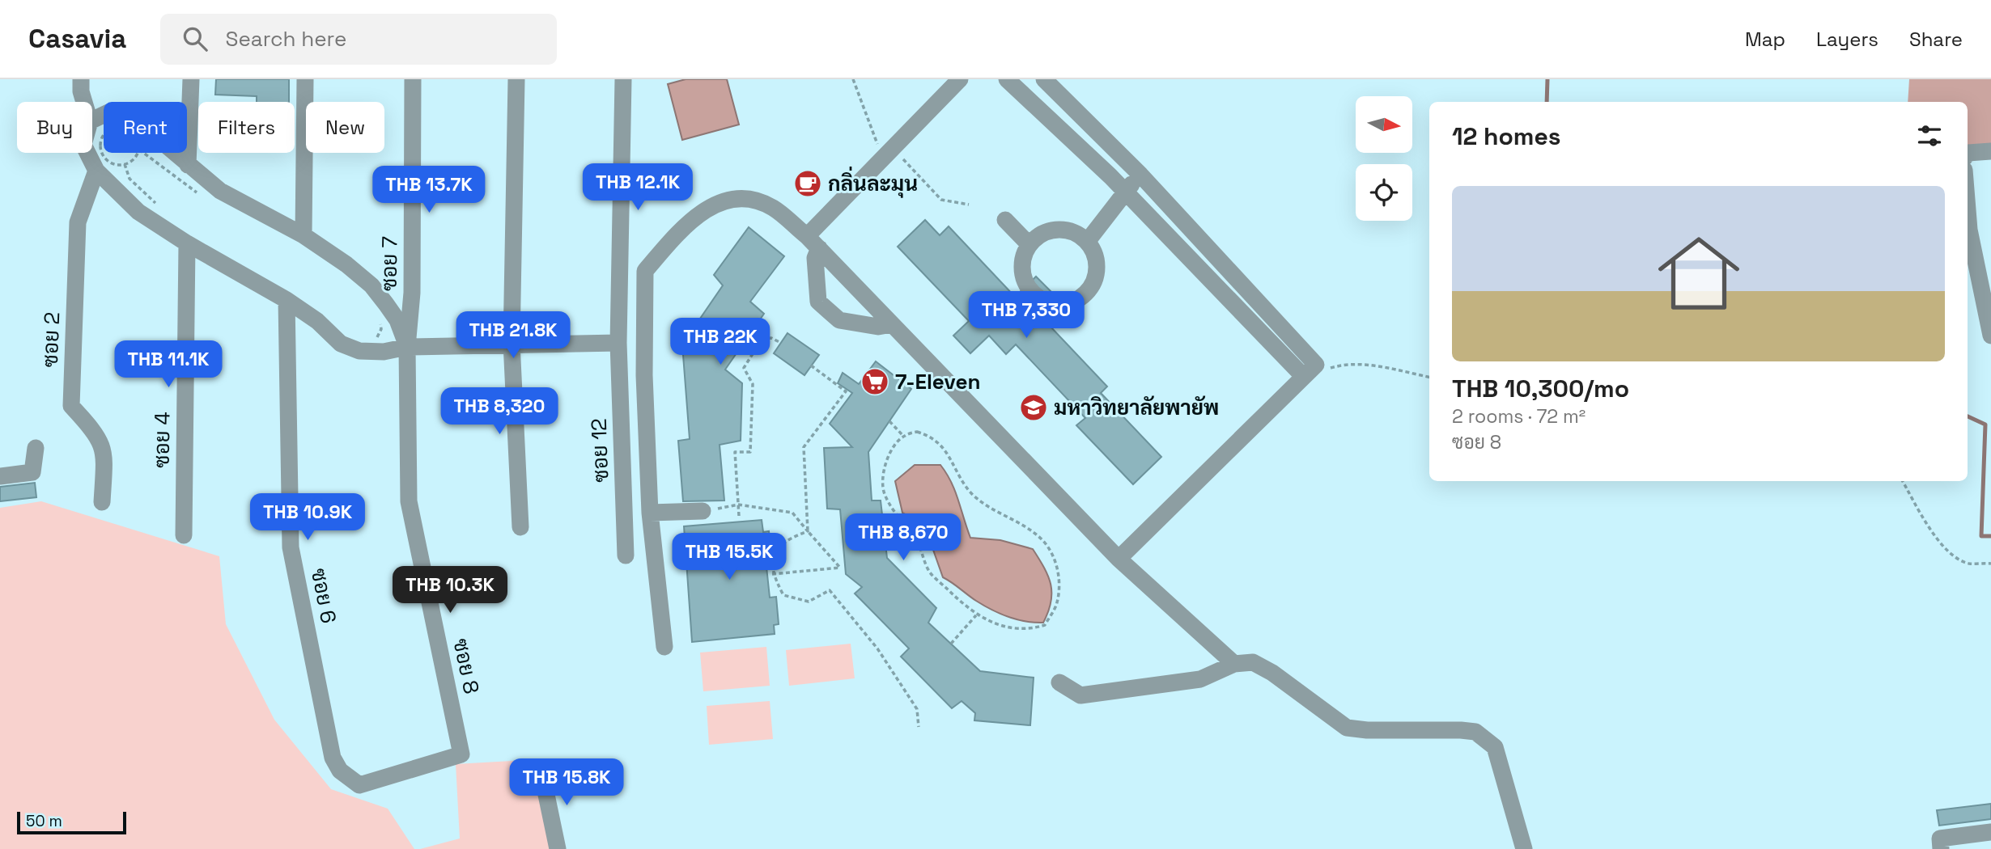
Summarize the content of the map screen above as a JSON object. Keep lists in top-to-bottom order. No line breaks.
{"streets":{"street":["ซอย 7","ซอย 2","ซอย 4","ซอย 12","ซอย 6","ซอย 8"]},"crossings":[["ซอย 7","ซอย 8"],["ซอย 6","ซอย 8"]],"places":{"cafe":["กลิ่นละมุน"],"supermarket":["7-Eleven"],"school or university":["มหาวิทยาลัยพายัพ"]},"scale_bar":"50 m","north":"right","page":{"header":"Casavia","search":"Search here","nav":["Map","Layers","Share"],"chip":["Buy","Rent","Filters","New"],"heading":"12 homes","price":["THB 12.1K","THB 13.7K","THB 7,330","THB 21.8K","THB 22K","THB 11.1K","THB 8,320","THB 10.9K","THB 8,670","THB 15.5K","THB 10.3K","THB 15.8K"],"list":[{"name":"THB 10,300/mo","note":"2 rooms · 72 m² · ซอย 8"}],"scale":"50 m"}}
